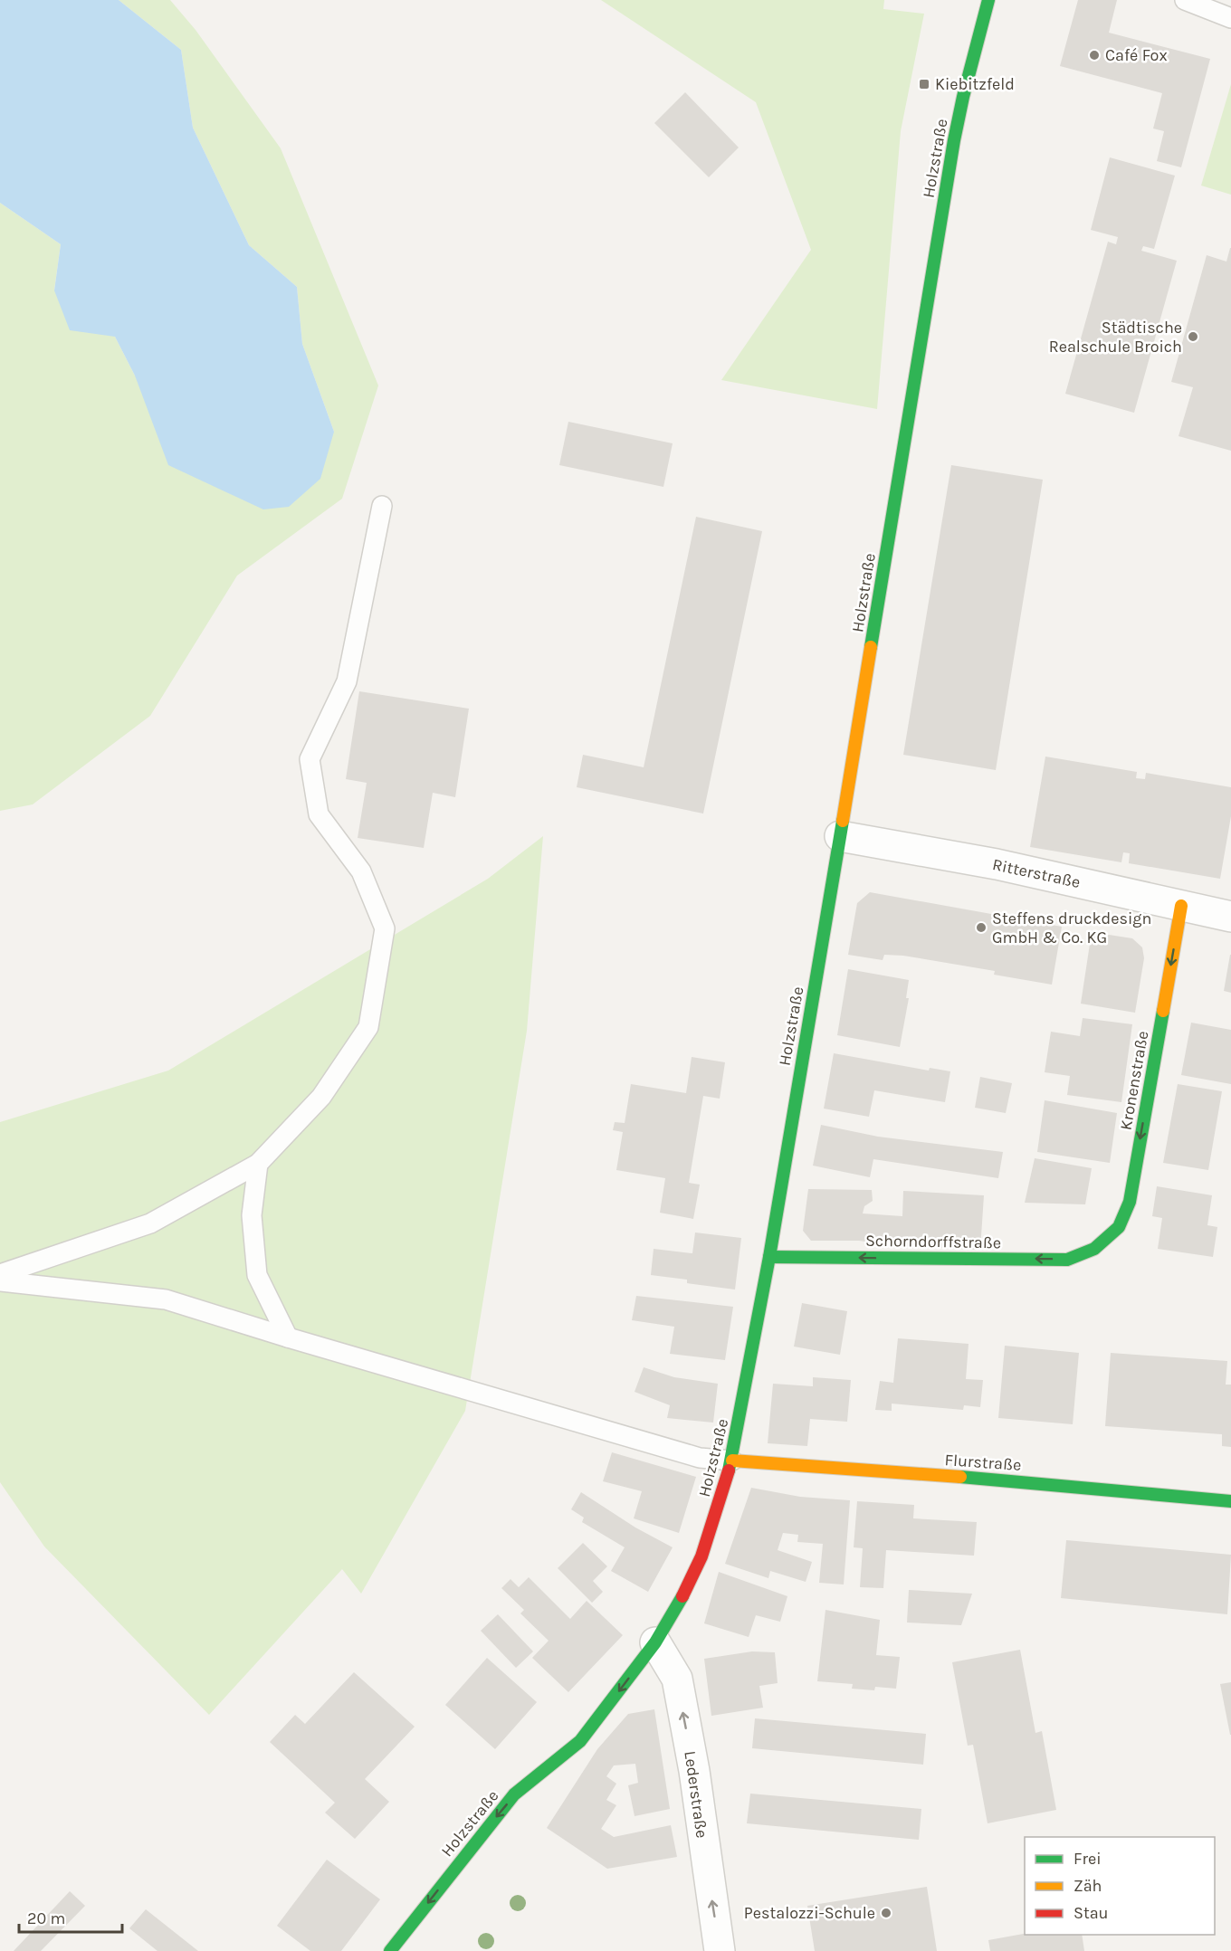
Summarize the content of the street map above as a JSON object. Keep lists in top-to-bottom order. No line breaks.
{"streets":{"street":["Holzstraße","Ritterstraße","Kronenstraße","Schorndorffstraße","Flurstraße","Lederstraße"]},"crossings":[["Holzstraße","Ritterstraße"],["Holzstraße","Schorndorffstraße"],["Holzstraße","Flurstraße"],["Holzstraße","Lederstraße"],["Ritterstraße","Kronenstraße"],["Kronenstraße","Schorndorffstraße"]],"one_way":["Kronenstraße","Schorndorffstraße","Lederstraße"],"places":{"other":["Café Fox","Städtische Realschule Broich","Steffens druckdesign GmbH & Co. KG","Pestalozzi-Schule"],"transit":["Kiebitzfeld"]},"legend":["Frei","Zäh","Stau"],"scale_bar":"20 m"}
